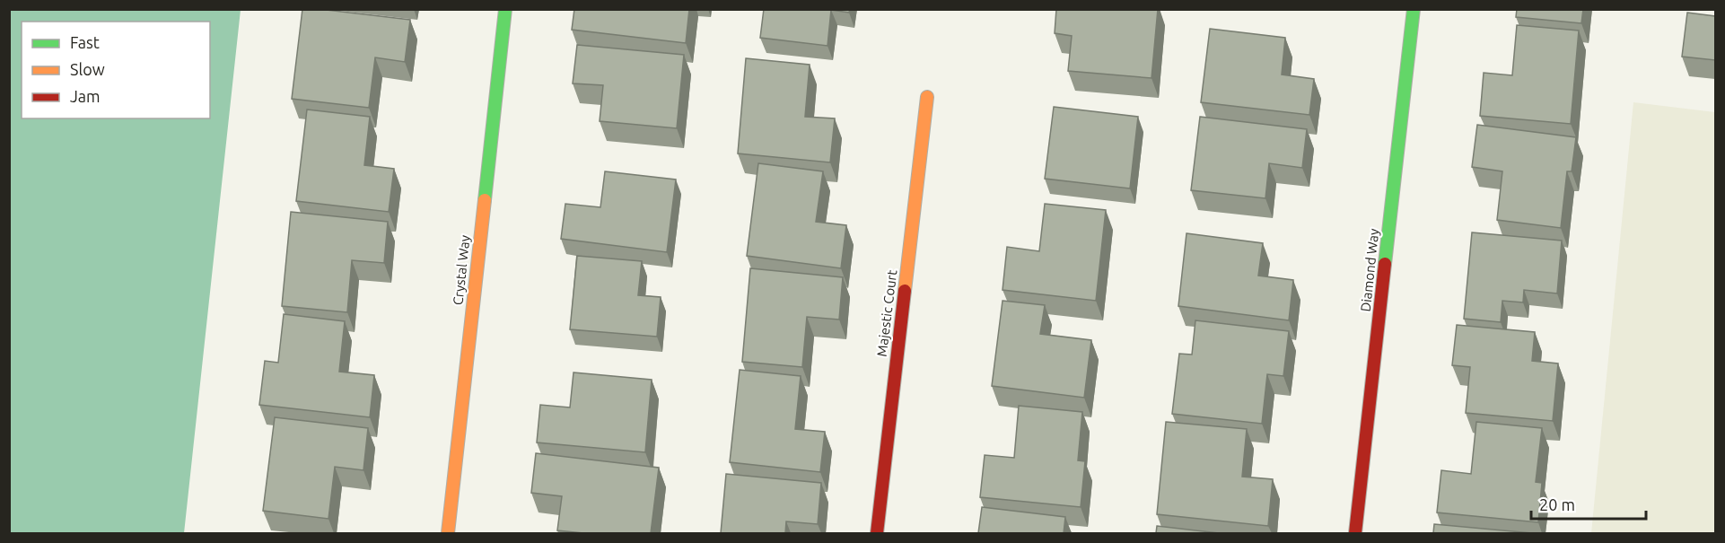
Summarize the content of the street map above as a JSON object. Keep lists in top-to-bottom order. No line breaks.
{"streets":{"street":["Crystal Way","Diamond Way","Majestic Court"]},"legend":["Fast","Slow","Jam"],"scale_bar":"20 m"}
